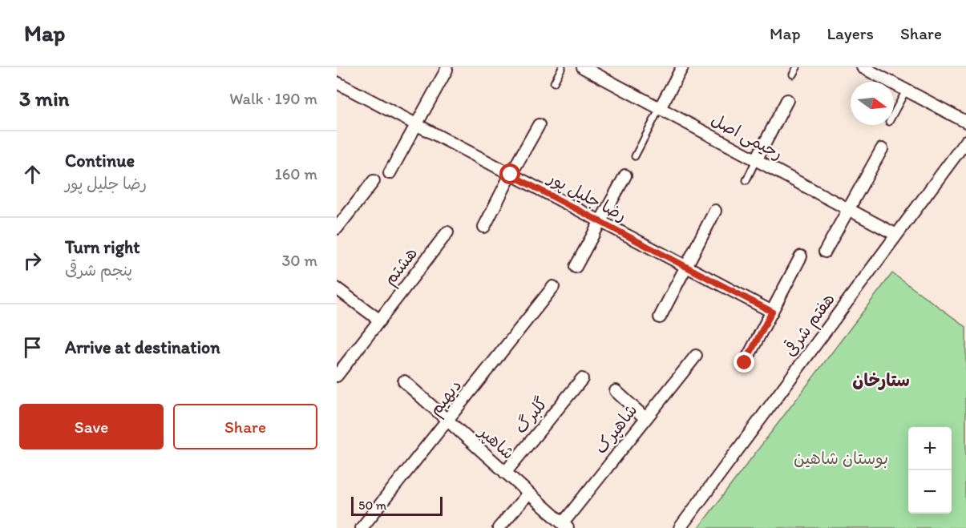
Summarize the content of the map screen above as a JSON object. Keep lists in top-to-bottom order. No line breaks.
{"streets":{"street":["رحیمی اصل","رضا جلیل پور","هشتم","هفتم شرقی","دیهیم","گلبرگ","شاهپرک","شاهپر"]},"crossings":[["رحیمی اصل","هفتم شرقی"],["دیهیم","شاهپر"],["گلبرگ","شاهپر"],["شاهپرک","شاهپر"]],"districts":["ستارخان"],"parks":["بوستان شاهین"],"scale_bar":"50 m","north":"right","page":{"header":"Map","nav":["Map","Layers","Share"],"heading":["3 min","Walk · 190 m"],"list":[["Continue","رضا جلیل پور","160 m"],["Turn right","پنجم شرقی","30 m"],"Arrive at destination"],"buttons":["Save","Share"],"map_buttons":["+","−"],"scale":"50 m"}}
